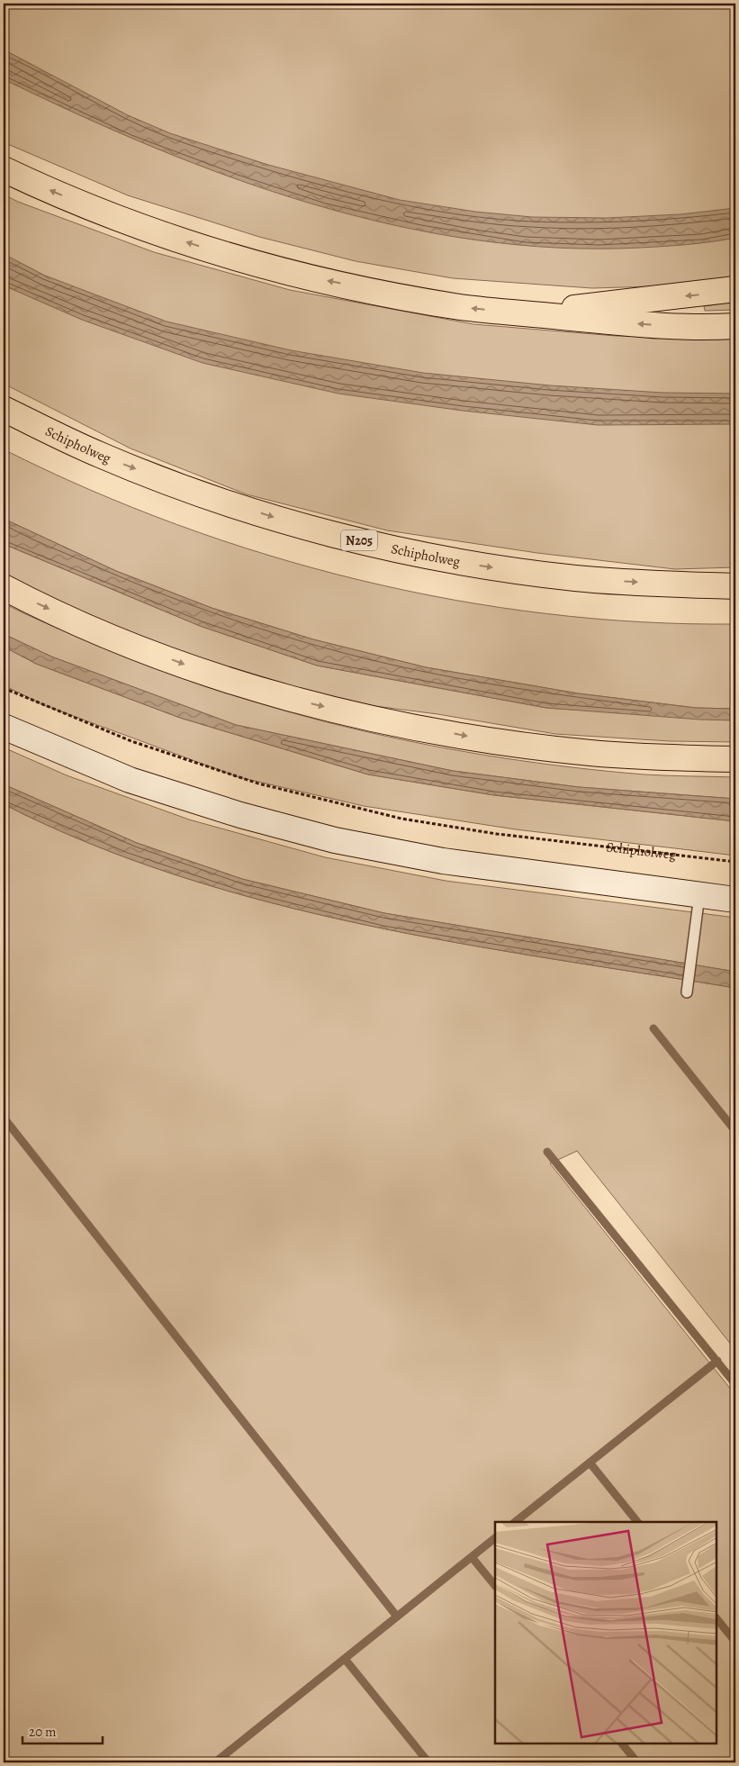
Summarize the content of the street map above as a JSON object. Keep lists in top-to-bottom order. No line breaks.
{"streets":{"highway":["Schipholweg","N205"]},"scale_bar":"20 m"}
